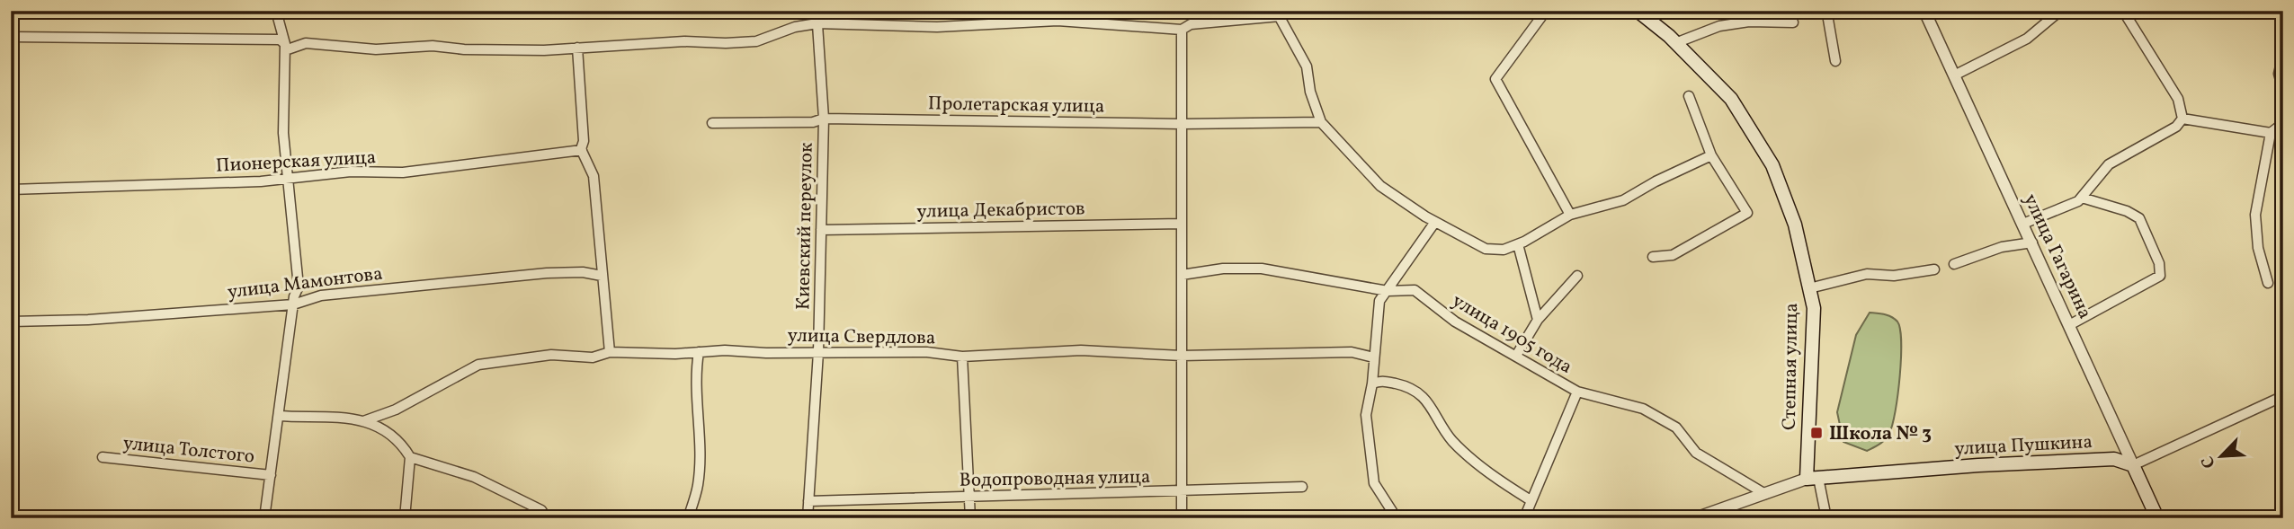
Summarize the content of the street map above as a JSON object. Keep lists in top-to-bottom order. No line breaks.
{"streets":{"main road":["улица Гагарина","Степная улица","улица Пушкина"],"street":["Пролетарская улица","Пионерская улица","улица Декабристов","Киевский переулок","улица Мамонтова","улица 1905 года","улица Свердлова","улица Толстого","Водопроводная улица"]},"crossings":[["Пролетарская улица","Киевский переулок"],["улица Декабристов","Киевский переулок"],["Киевский переулок","улица Свердлова"],["Киевский переулок","Водопроводная улица"],["улица Гагарина","улица Пушкина"],["улица 1905 года","улица Пушкина"],["Степная улица","улица Пушкина"]],"places":{"transit":["Школа № 3"]},"north":"bottom left"}
